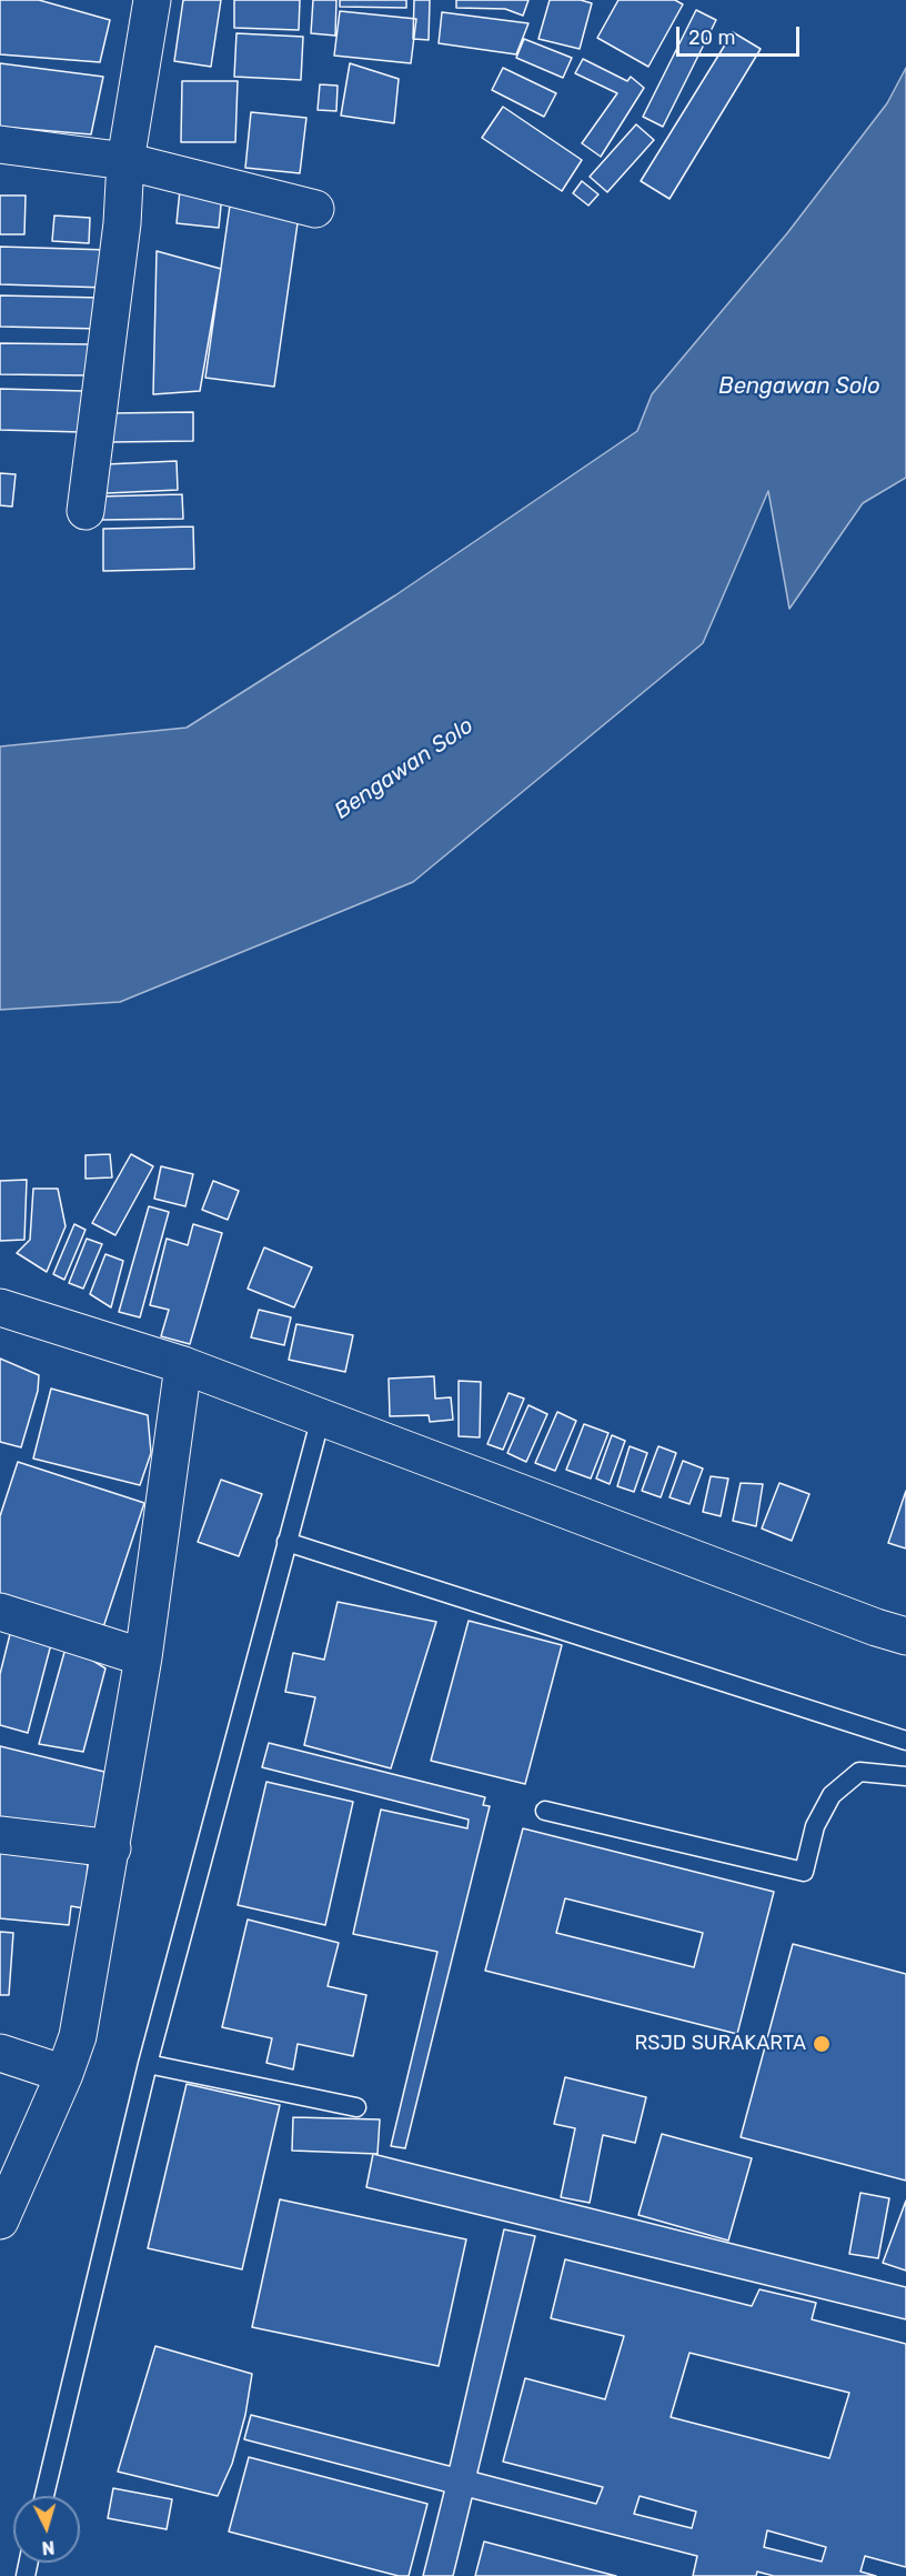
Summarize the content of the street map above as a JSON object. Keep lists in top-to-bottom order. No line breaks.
{"water":["Bengawan Solo"],"places":["RSJD SURAKARTA"],"scale_bar":"20 m","north":"bottom"}
